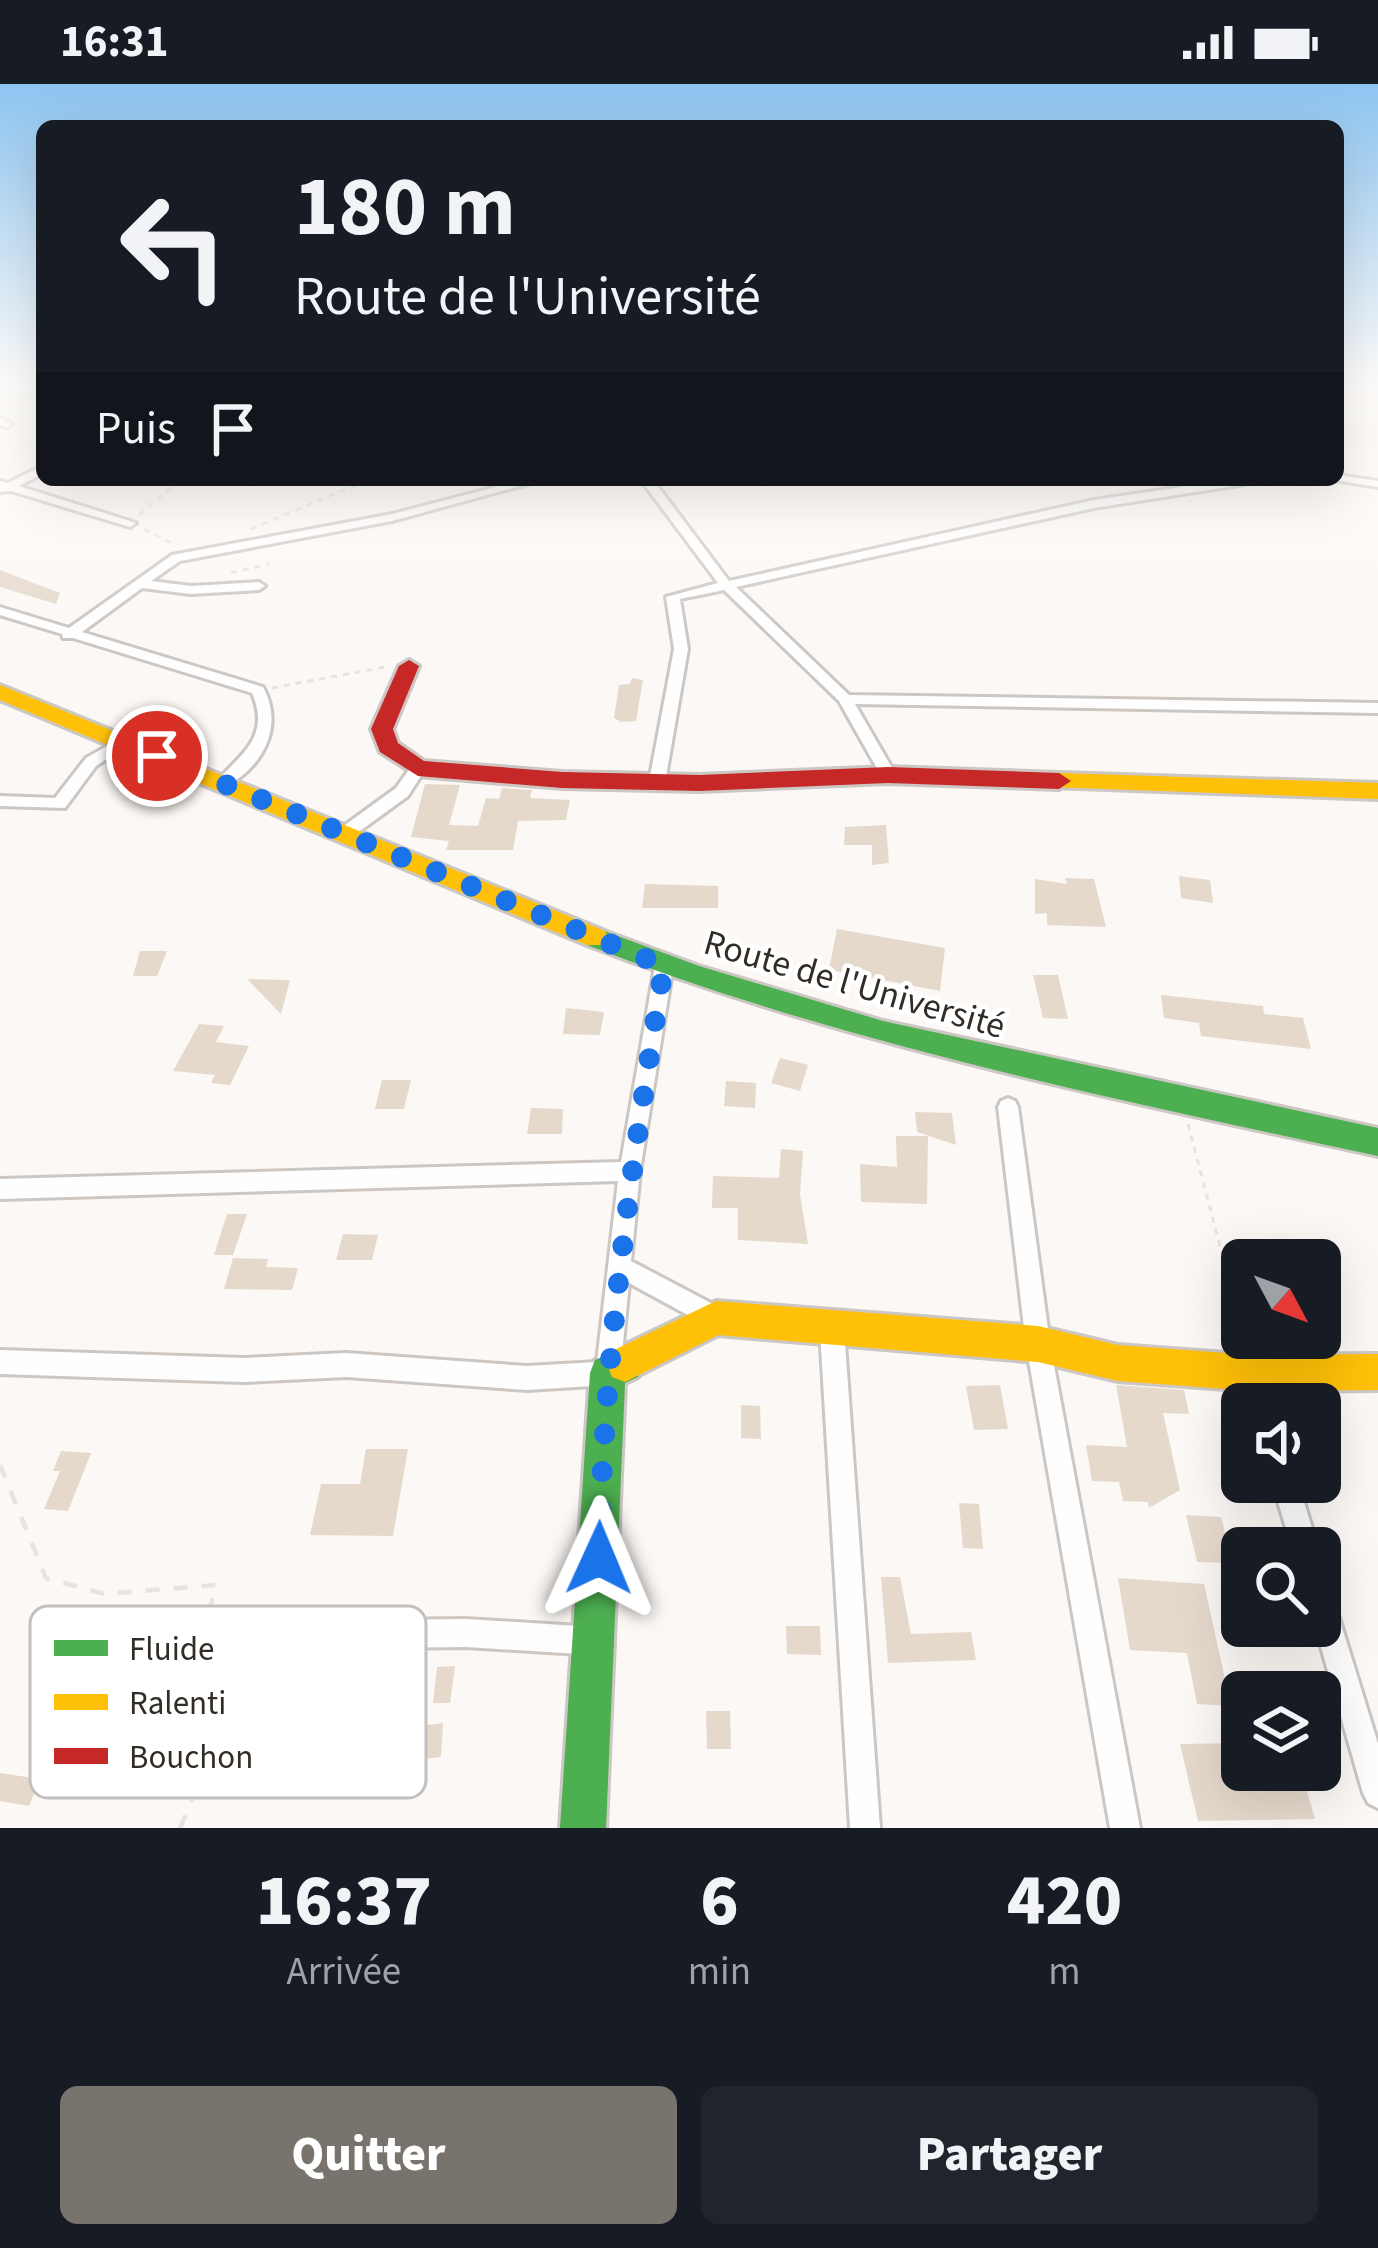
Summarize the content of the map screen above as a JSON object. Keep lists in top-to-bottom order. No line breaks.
{"streets":{"street":["Route de l'Université"]},"legend":["Fluide","Ralenti","Bouchon"],"north":"bottom right","page":{"status":"16:31","turn":["180 m","Route de l'Université"],"then":"Puis","eta":["16:37","Arrivée","6","min","420","m"],"buttons":["Quitter","Partager"]}}
